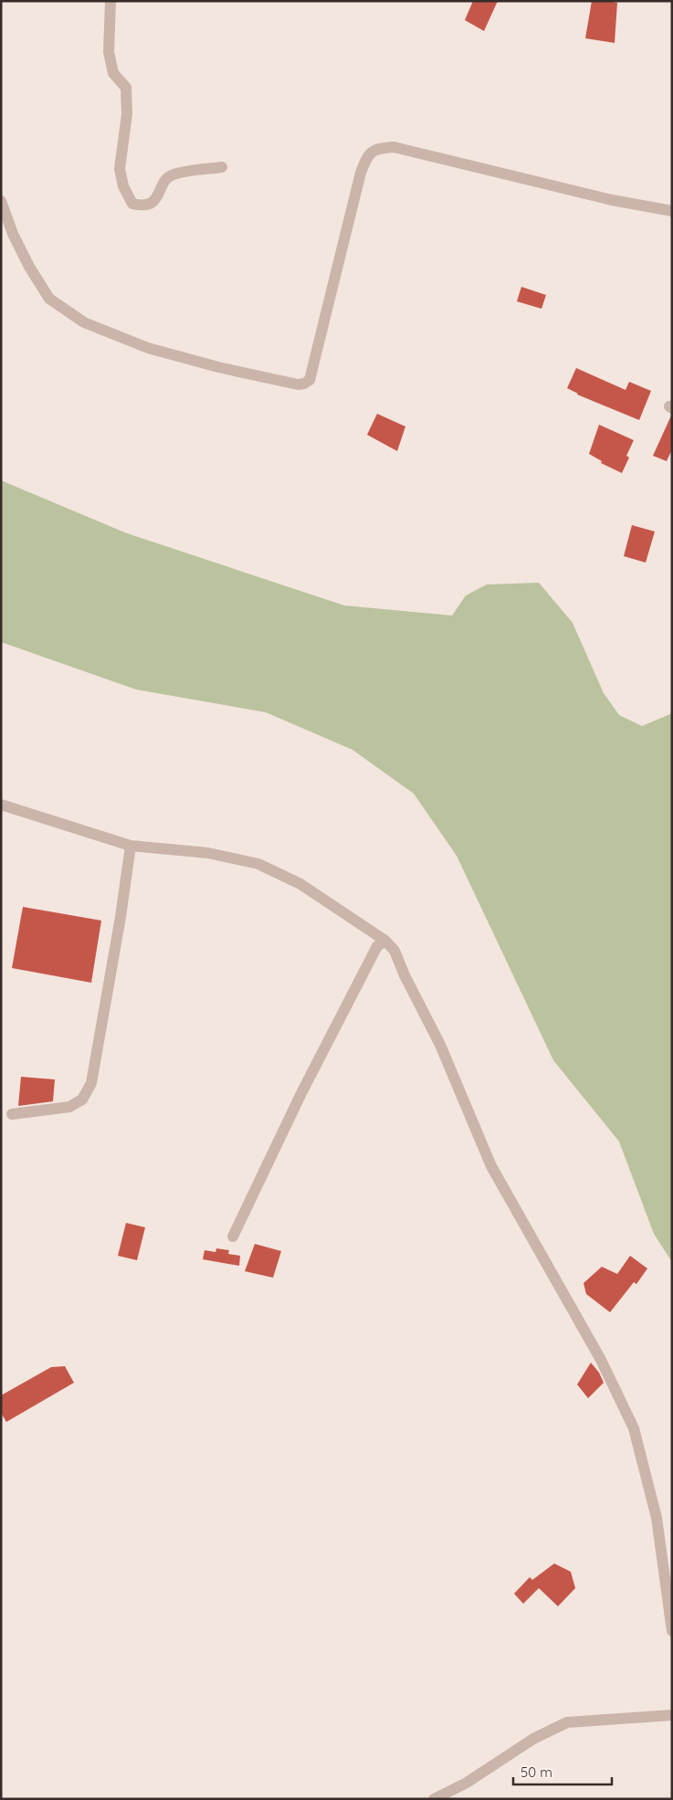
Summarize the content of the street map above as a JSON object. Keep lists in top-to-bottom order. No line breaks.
{"scale_bar":"50 m"}
